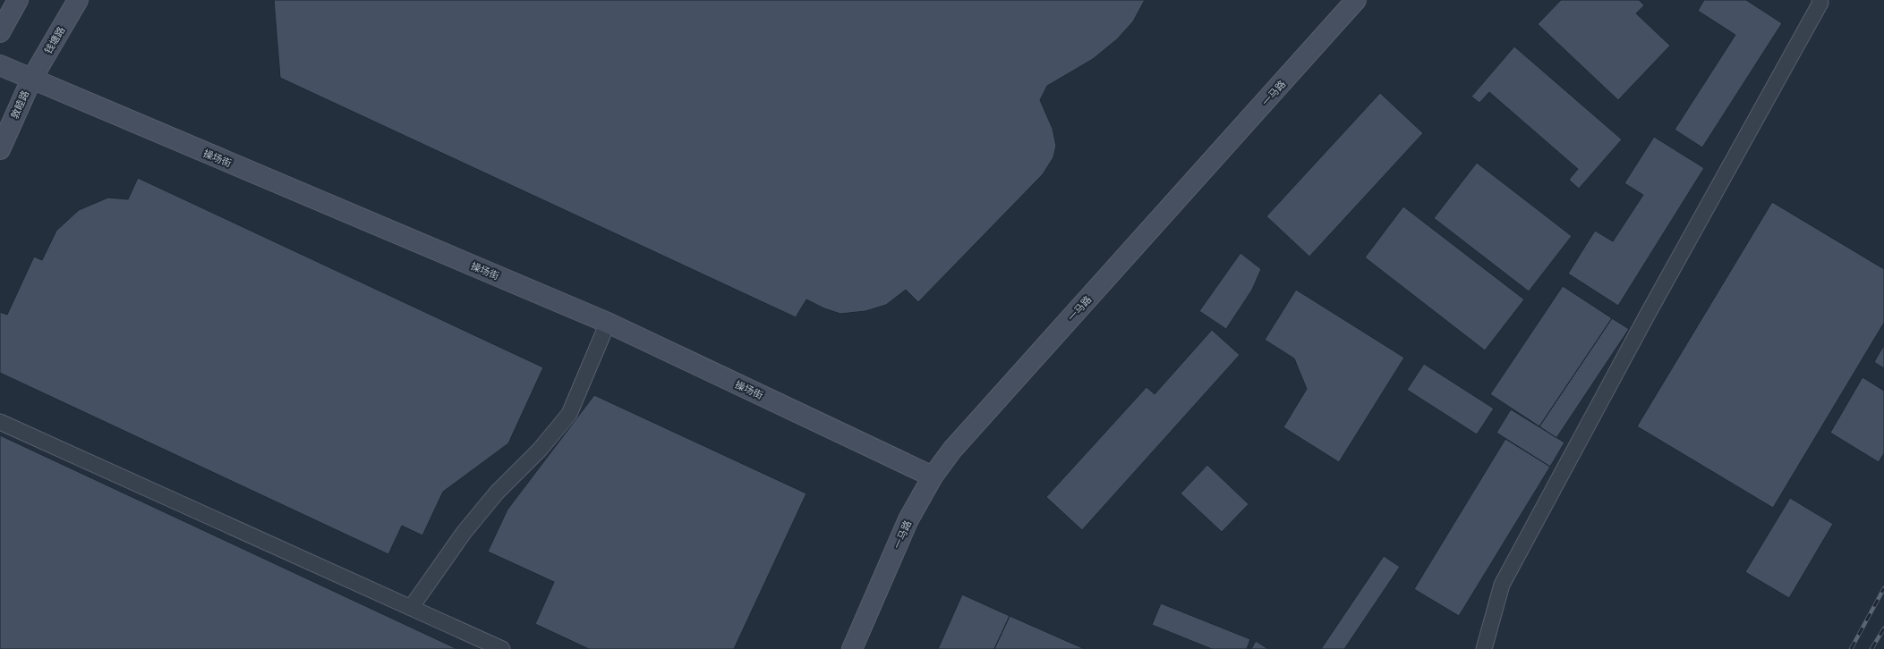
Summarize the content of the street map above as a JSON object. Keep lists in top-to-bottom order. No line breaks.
{"streets":{"street":["钱塘路","一马路","敦睦路","操场街"]},"crossings":[["钱塘路","敦睦路"],["钱塘路","操场街"],["一马路","操场街"],["敦睦路","操场街"]]}
